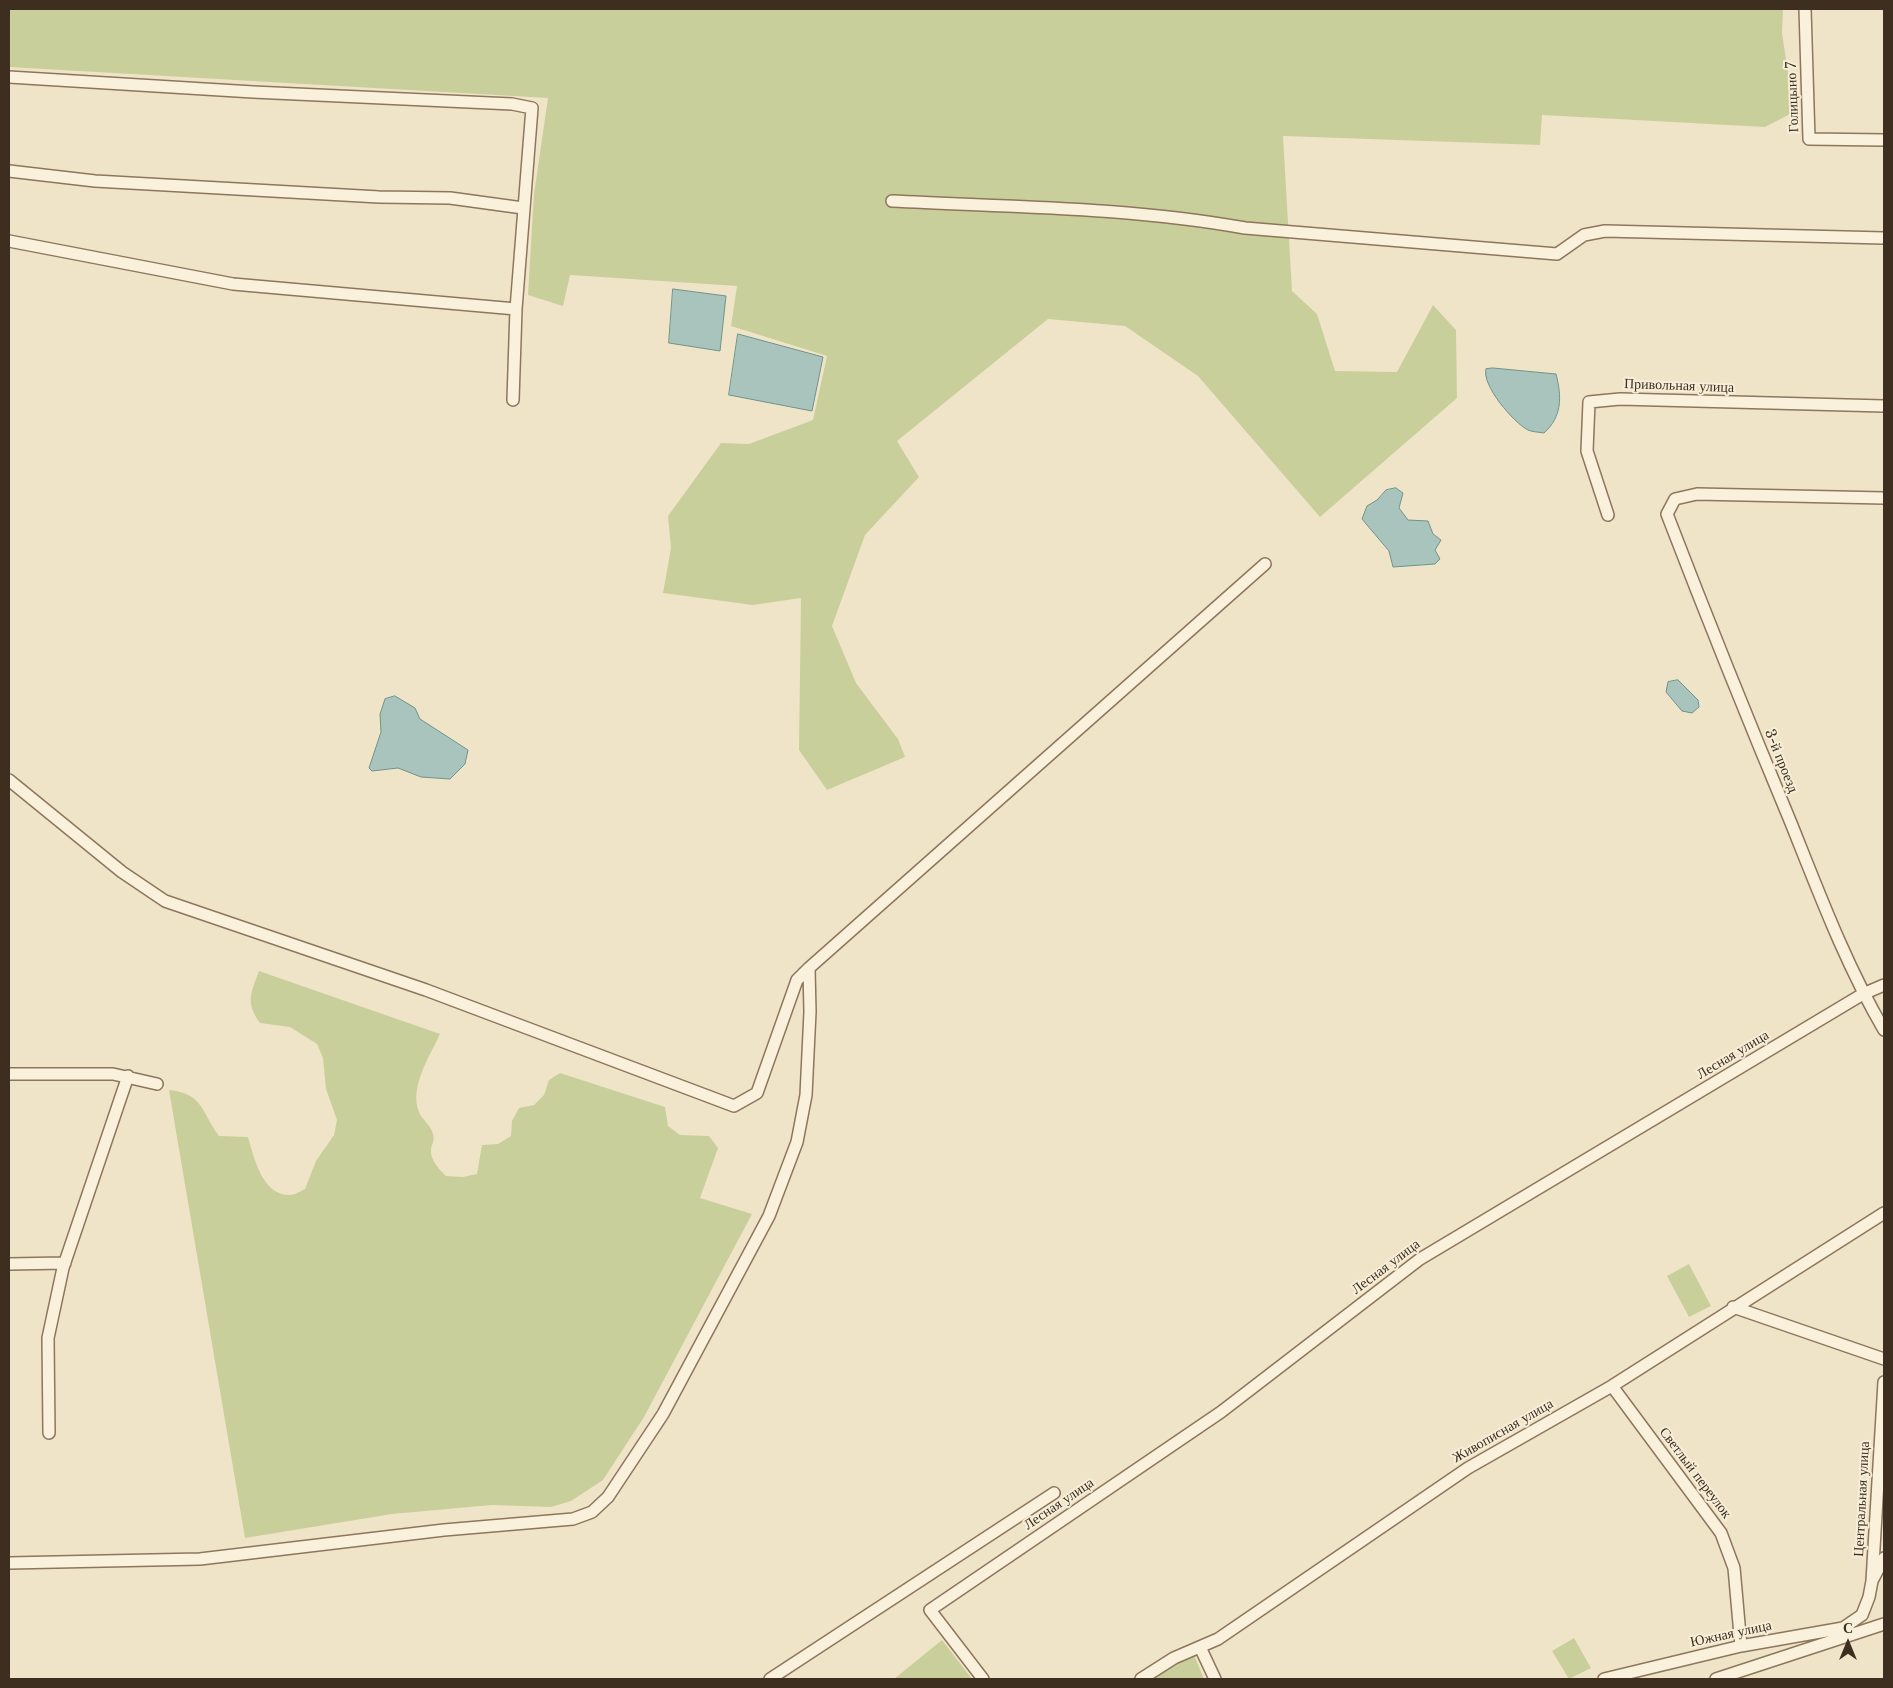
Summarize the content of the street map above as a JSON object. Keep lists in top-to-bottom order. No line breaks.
{"streets":{"street":["Голицыно 7","Привольная улица","3-й проезд","Лесная улица","Живописная улица","Светлый переулок","Центральная улица","Южная улица"]},"crossings":[["3-й проезд","Лесная улица"],["Живописная улица","Светлый переулок"],["Светлый переулок","Южная улица"],["Центральная улица","Южная улица"]],"north":"top"}
